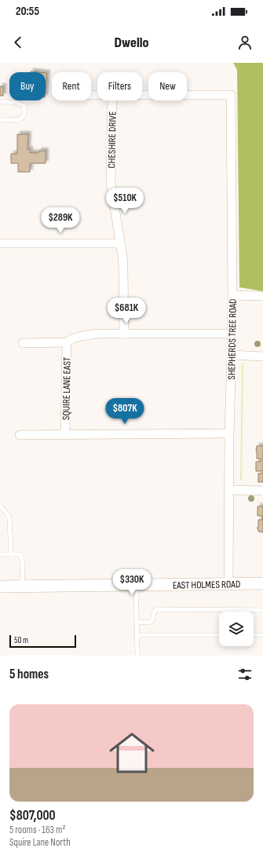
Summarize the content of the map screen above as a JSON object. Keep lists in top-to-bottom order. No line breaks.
{"streets":{"main road":["EAST HOLMES ROAD"],"street":["CHESHIRE DRIVE","SHEPHERDS TREE ROAD","SQUIRE LANE EAST"]},"crossings":[["SHEPHERDS TREE ROAD","EAST HOLMES ROAD"]],"scale_bar":"50 m","page":{"status":"20:55","header":"Dwello","chip":["Buy","Rent","Filters","New"],"price":["$510K","$289K","$681K","$807K","$330K"],"scale":"50 m","heading":"5 homes","list":[{"name":"$807,000","note":"5 rooms · 163 m² · Squire Lane North"}]}}
